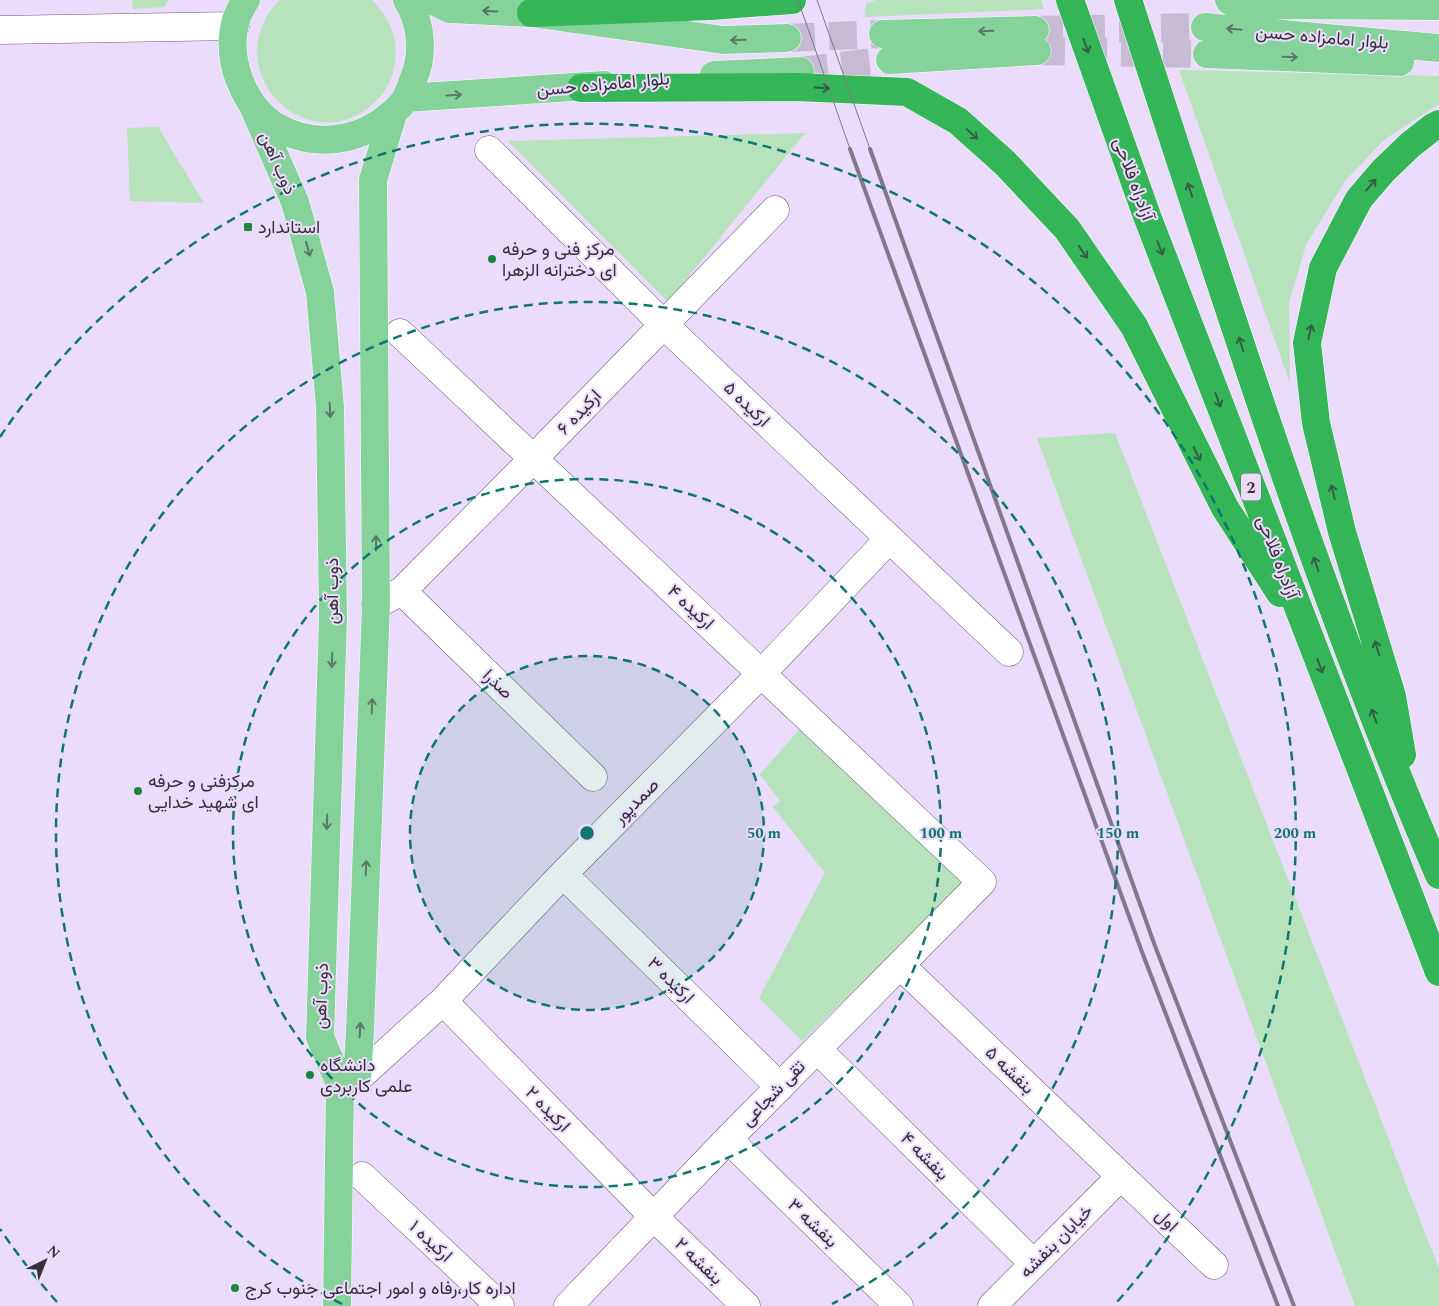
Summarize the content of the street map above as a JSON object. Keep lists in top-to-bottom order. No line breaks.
{"streets":{"highway":["آزادراه فلاحی","2"],"main road":["بلوار امامزاده حسن","ذوب آهن"],"street":["ارکیده ۵","ارکیده ۶","ارکیده ۴","صدرا","صمدپور","ارکیده ۳","بنفشه ۵","تقی شجاعی","ارکیده ۲","بنفشه ۴","اول","بنفشه ۳","ارکیده ۱","خیابان بنفشه","بنفشه ۲"]},"crossings":[["بلوار امامزاده حسن","ذوب آهن"],["ذوب آهن","ارکیده ۶"],["ذوب آهن","صمدپور"],["ارکیده ۵","ارکیده ۶"],["ارکیده ۵","صمدپور"],["ارکیده ۶","ارکیده ۴"],["ارکیده ۶","صدرا"],["ارکیده ۴","صمدپور"],["ارکیده ۴","تقی شجاعی"],["صمدپور","ارکیده ۳"],["صمدپور","ارکیده ۲"],["ارکیده ۳","تقی شجاعی"],["بنفشه ۵","تقی شجاعی"],["بنفشه ۵","اول"],["بنفشه ۵","خیابان بنفشه"],["تقی شجاعی","ارکیده ۲"],["تقی شجاعی","بنفشه ۴"],["تقی شجاعی","بنفشه ۳"],["تقی شجاعی","بنفشه ۲"],["ارکیده ۲","بنفشه ۲"],["بنفشه ۴","خیابان بنفشه"],["اول","خیابان بنفشه"]],"places":{"transit":["استاندارد"],"other":["مرکز فنی و حرفه ای دخترانه الزهرا","مرکزفنی و حرفه ای شهید خدایی","دانشگاه علمی کاربردی","اداره کار،رفاه و امور اجتماعی جنوب کرج"]},"north":"top right","rings":["50 m","100 m","150 m","200 m"]}
